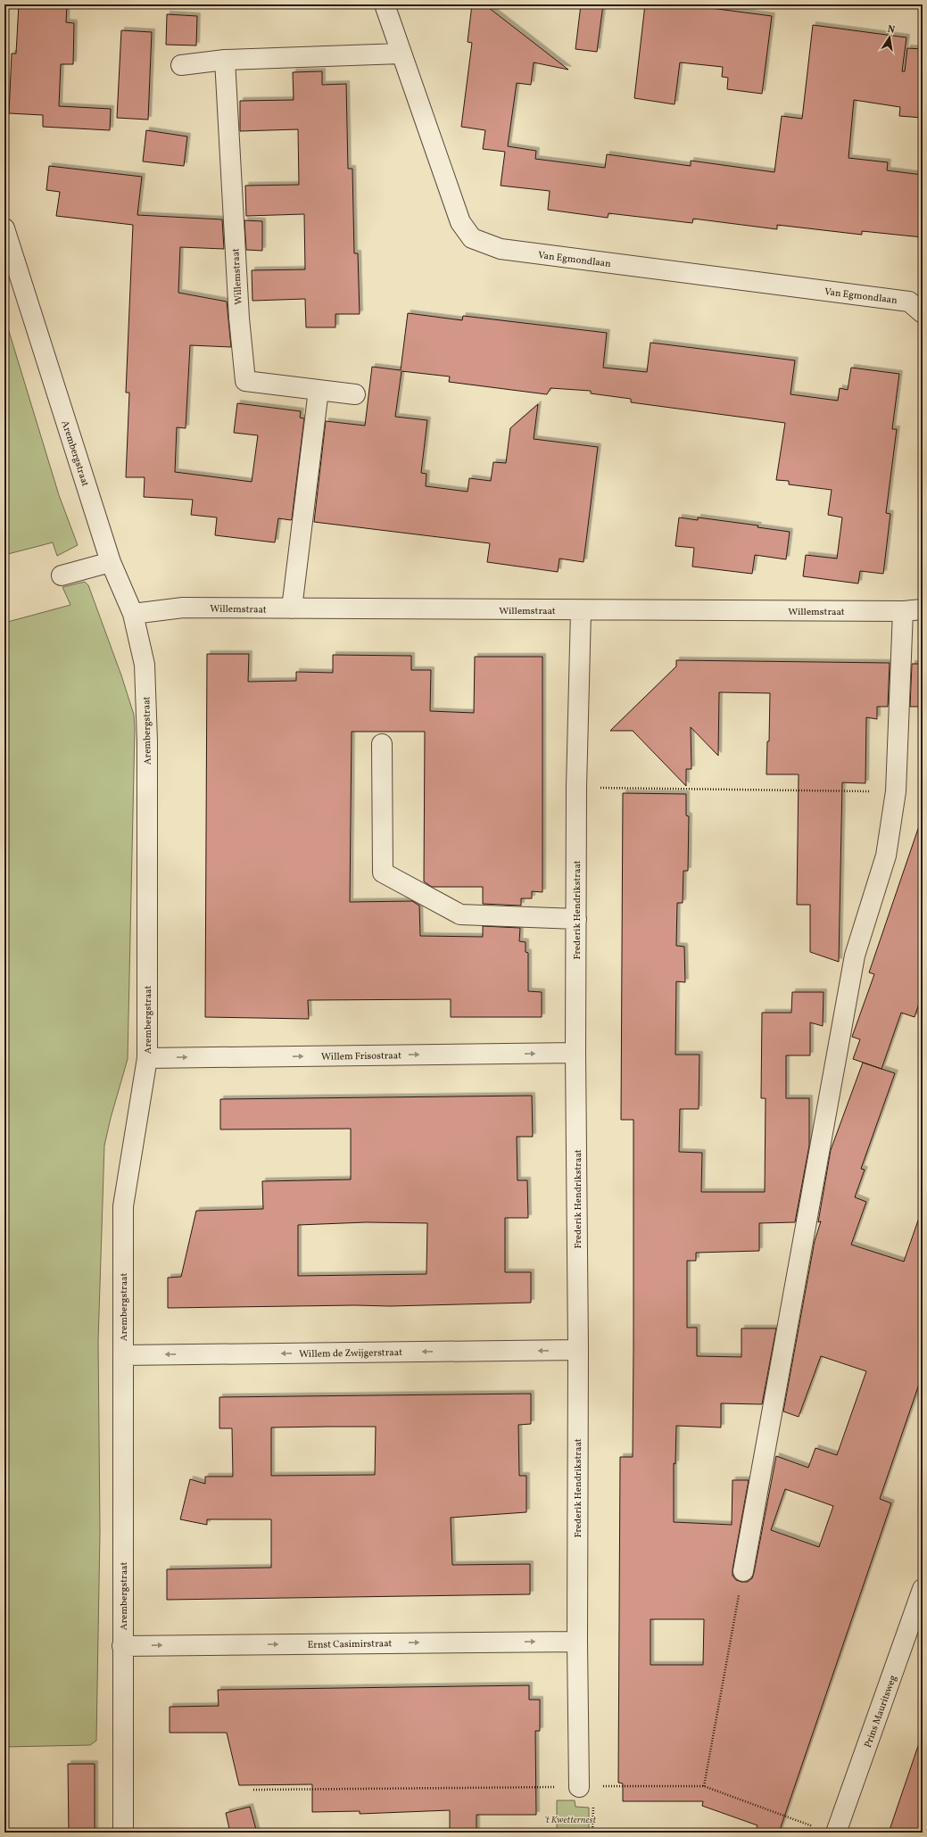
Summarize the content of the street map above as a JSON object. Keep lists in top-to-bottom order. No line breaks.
{"streets":{"street":["Van Egmondlaan","Willemstraat","Arembergstraat","Frederik Hendrikstraat","Willem Frisostraat","Willem de Zwijgerstraat","Ernst Casimirstraat","Prins Mauritsweg"]},"crossings":[["Willemstraat","Arembergstraat"],["Willemstraat","Frederik Hendrikstraat"],["Arembergstraat","Willem Frisostraat"],["Arembergstraat","Willem de Zwijgerstraat"],["Arembergstraat","Ernst Casimirstraat"],["Frederik Hendrikstraat","Willem Frisostraat"],["Frederik Hendrikstraat","Willem de Zwijgerstraat"],["Frederik Hendrikstraat","Ernst Casimirstraat"]],"one_way":["Willem Frisostraat","Willem de Zwijgerstraat","Ernst Casimirstraat"],"parks":["'t Kwetternest"],"north":"top"}
